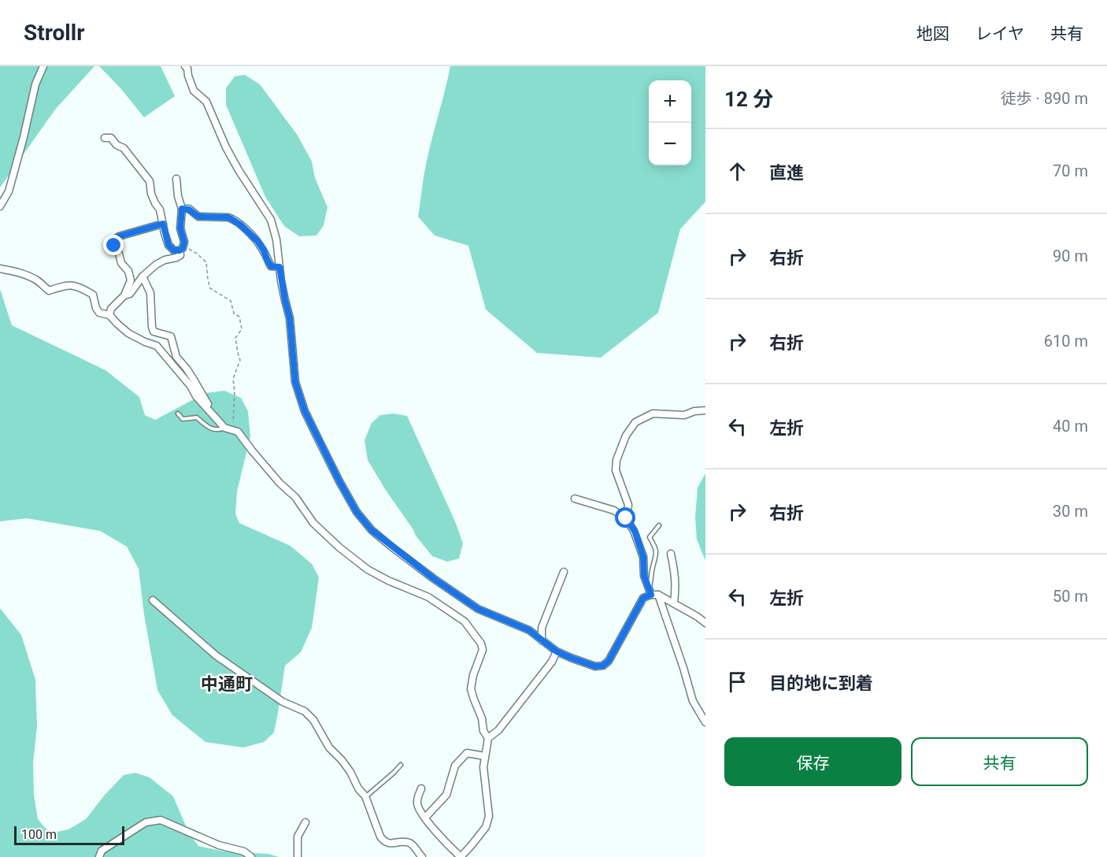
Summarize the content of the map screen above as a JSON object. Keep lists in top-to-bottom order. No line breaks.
{"districts":["中通町"],"scale_bar":"100 m","page":{"header":"Strollr","nav":["地図","レイヤ","共有"],"heading":["12 分","徒歩 · 890 m"],"map_buttons":["+","−"],"list":[["直進","70 m"],["右折","90 m"],["右折","610 m"],["左折","40 m"],["右折","30 m"],["左折","50 m"],"目的地に到着"],"buttons":["保存","共有"],"scale":"100 m"}}
